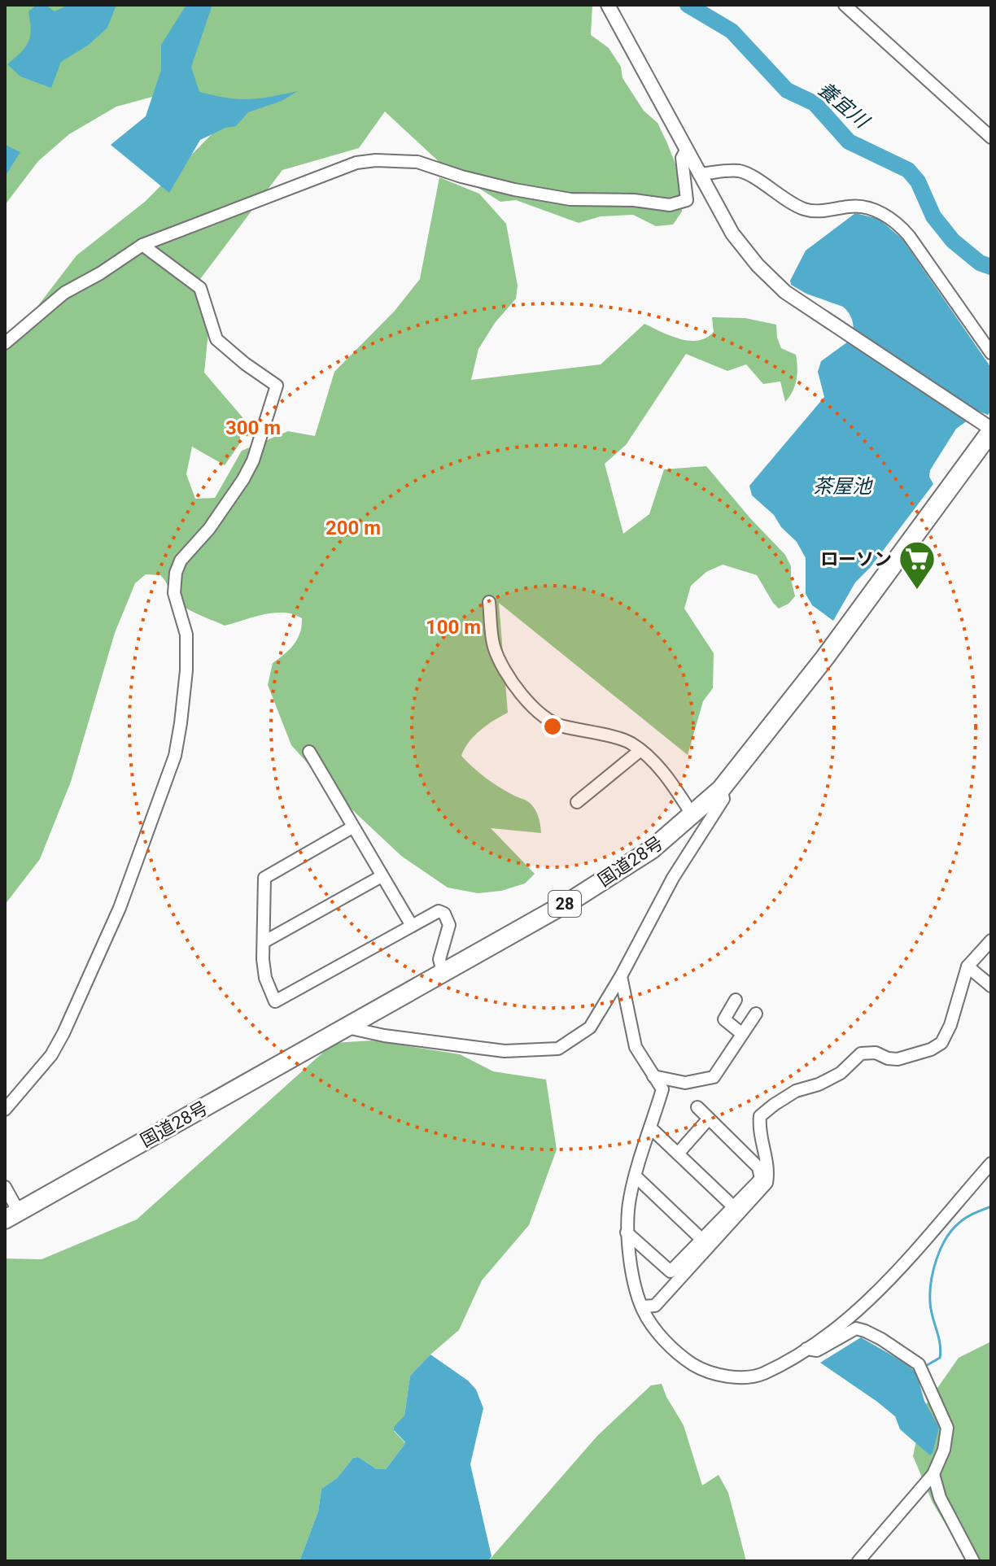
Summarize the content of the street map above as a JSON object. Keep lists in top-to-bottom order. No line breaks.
{"streets":{"highway":["国道28号","28"]},"water":["養宜川","茶屋池"],"places":{"supermarket":["ローソン"]},"rings":["300 m","200 m","100 m"]}
